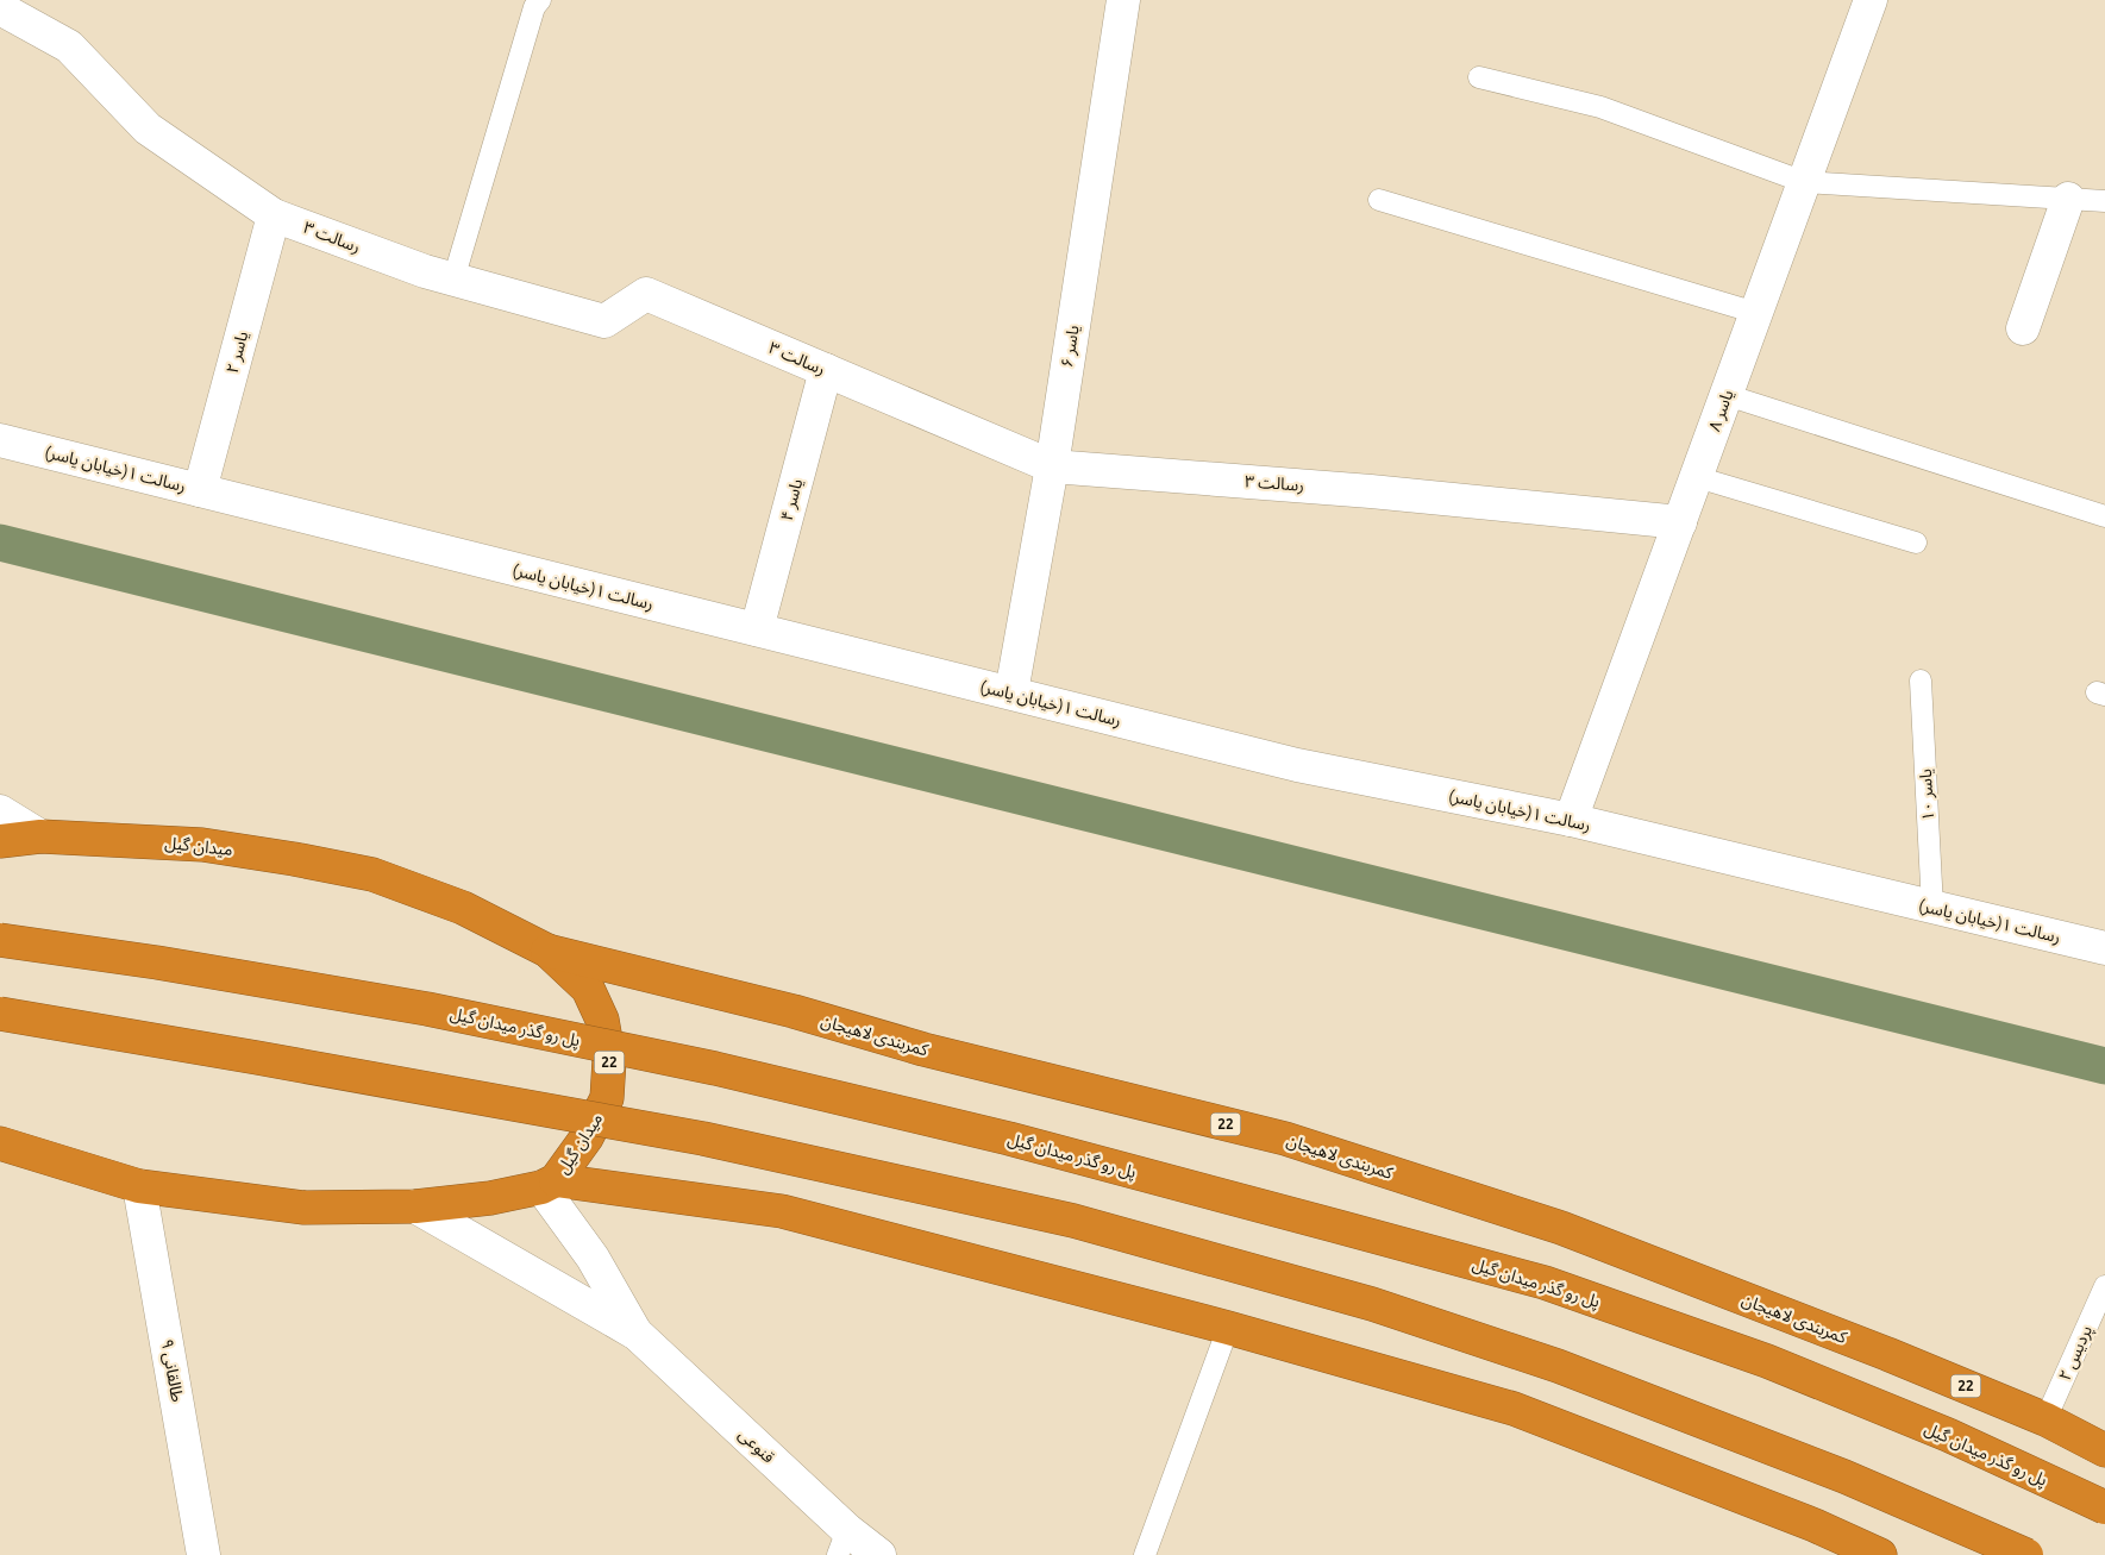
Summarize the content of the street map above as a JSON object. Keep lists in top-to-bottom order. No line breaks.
{"streets":{"highway":["میدان گیل","پل رو گذر میدان گیل","کمربندی لاهیجان","22"],"street":["رسالت ۳","یاسر ۶","یاسر ۲","یاسر ۸","رسالت ۱(خیابان یاسر)","یاسر ۴","طالقانی ۹","قنوعی"],"lane":["یاسر ۱۰","پردیس ۲"]},"crossings":[["رسالت ۳","یاسر ۶"],["رسالت ۳","یاسر ۲"],["رسالت ۳","یاسر ۸"],["رسالت ۳","یاسر ۴"],["یاسر ۶","رسالت ۱(خیابان یاسر)"],["یاسر ۲","رسالت ۱(خیابان یاسر)"],["یاسر ۸","رسالت ۱(خیابان یاسر)"],["رسالت ۱(خیابان یاسر)","یاسر ۴"],["رسالت ۱(خیابان یاسر)","یاسر ۱۰"],["میدان گیل","کمربندی لاهیجان"],["میدان گیل","طالقانی ۹"],["میدان گیل","قنوعی"],["کمربندی لاهیجان","پردیس ۲"]]}
